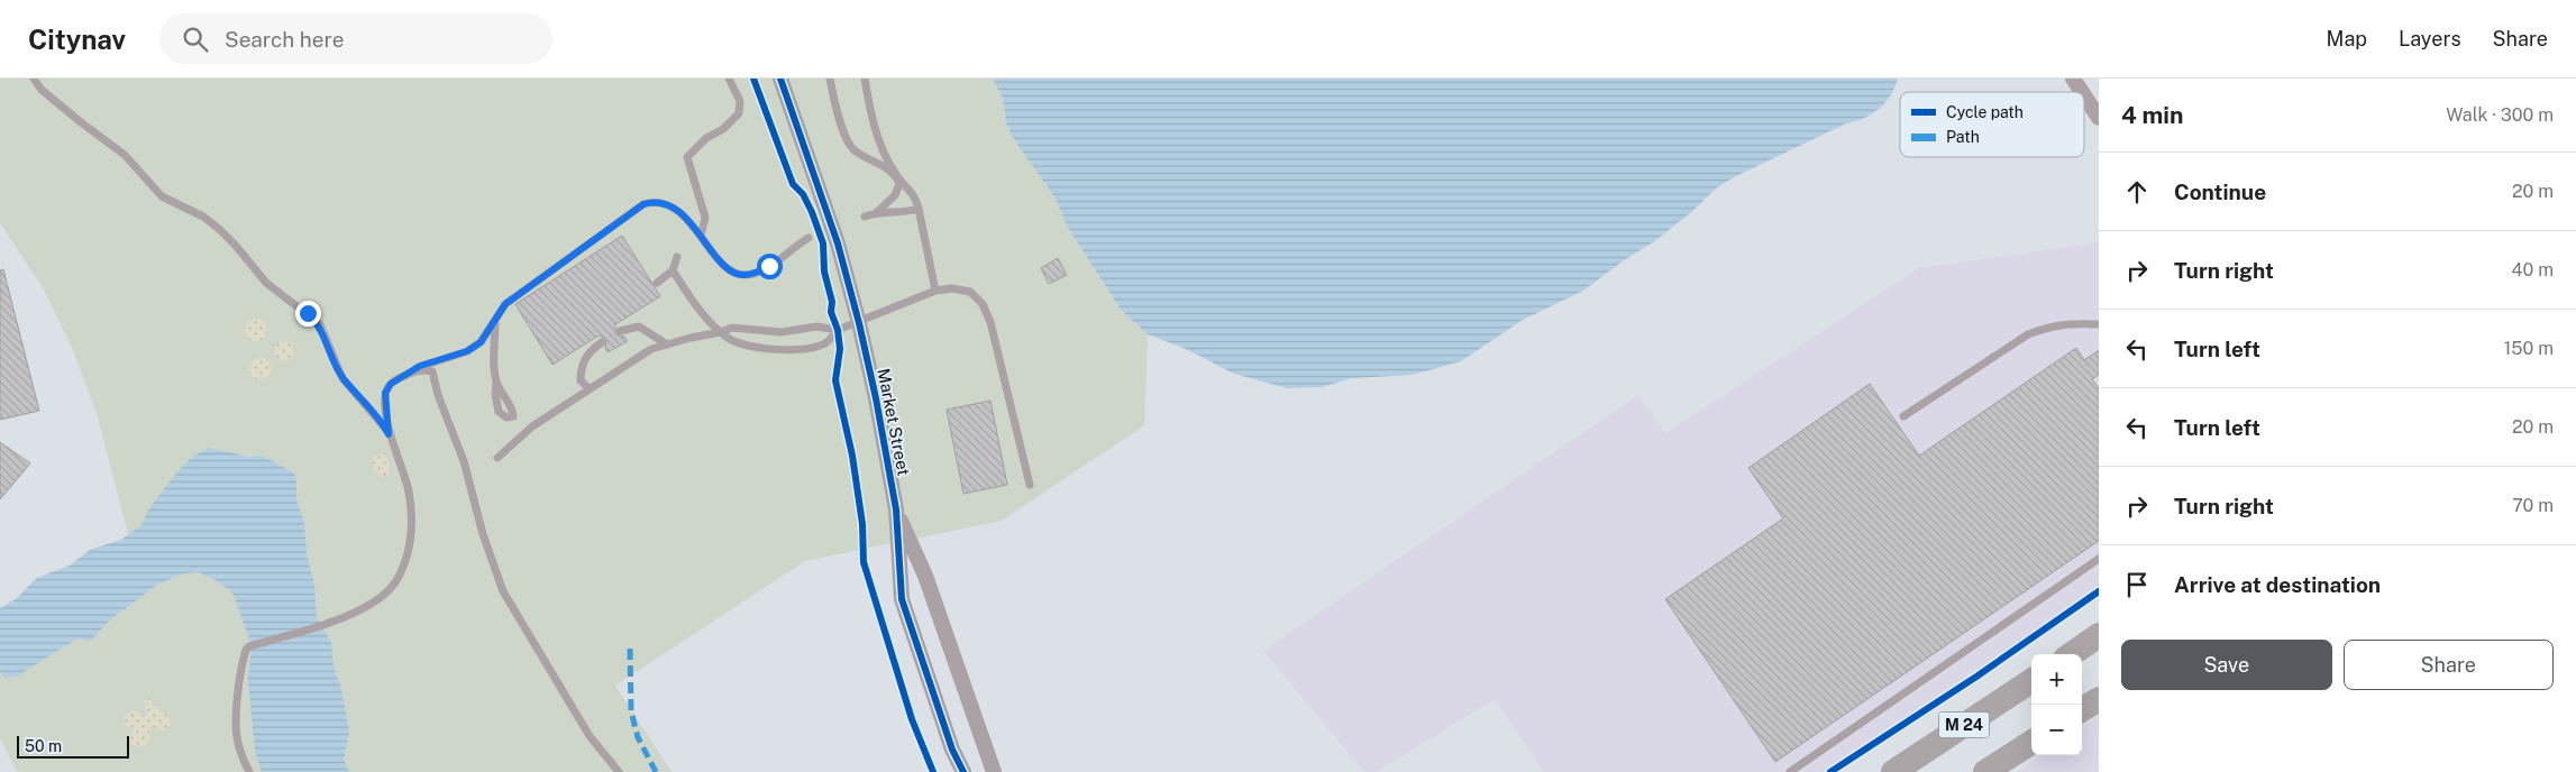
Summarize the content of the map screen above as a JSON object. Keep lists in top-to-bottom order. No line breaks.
{"streets":{"main road":["M 24"],"street":["Market Street"]},"legend":["Cycle path","Path"],"scale_bar":"50 m","page":{"header":"Citynav","search":"Search here","nav":["Map","Layers","Share"],"heading":["4 min","Walk · 300 m"],"list":[["Continue","20 m"],["Turn right","40 m"],["Turn left","150 m"],["Turn left","20 m"],["Turn right","70 m"],"Arrive at destination"],"buttons":["Save","Share"],"map_buttons":["+","−"],"scale":"50 m"}}
